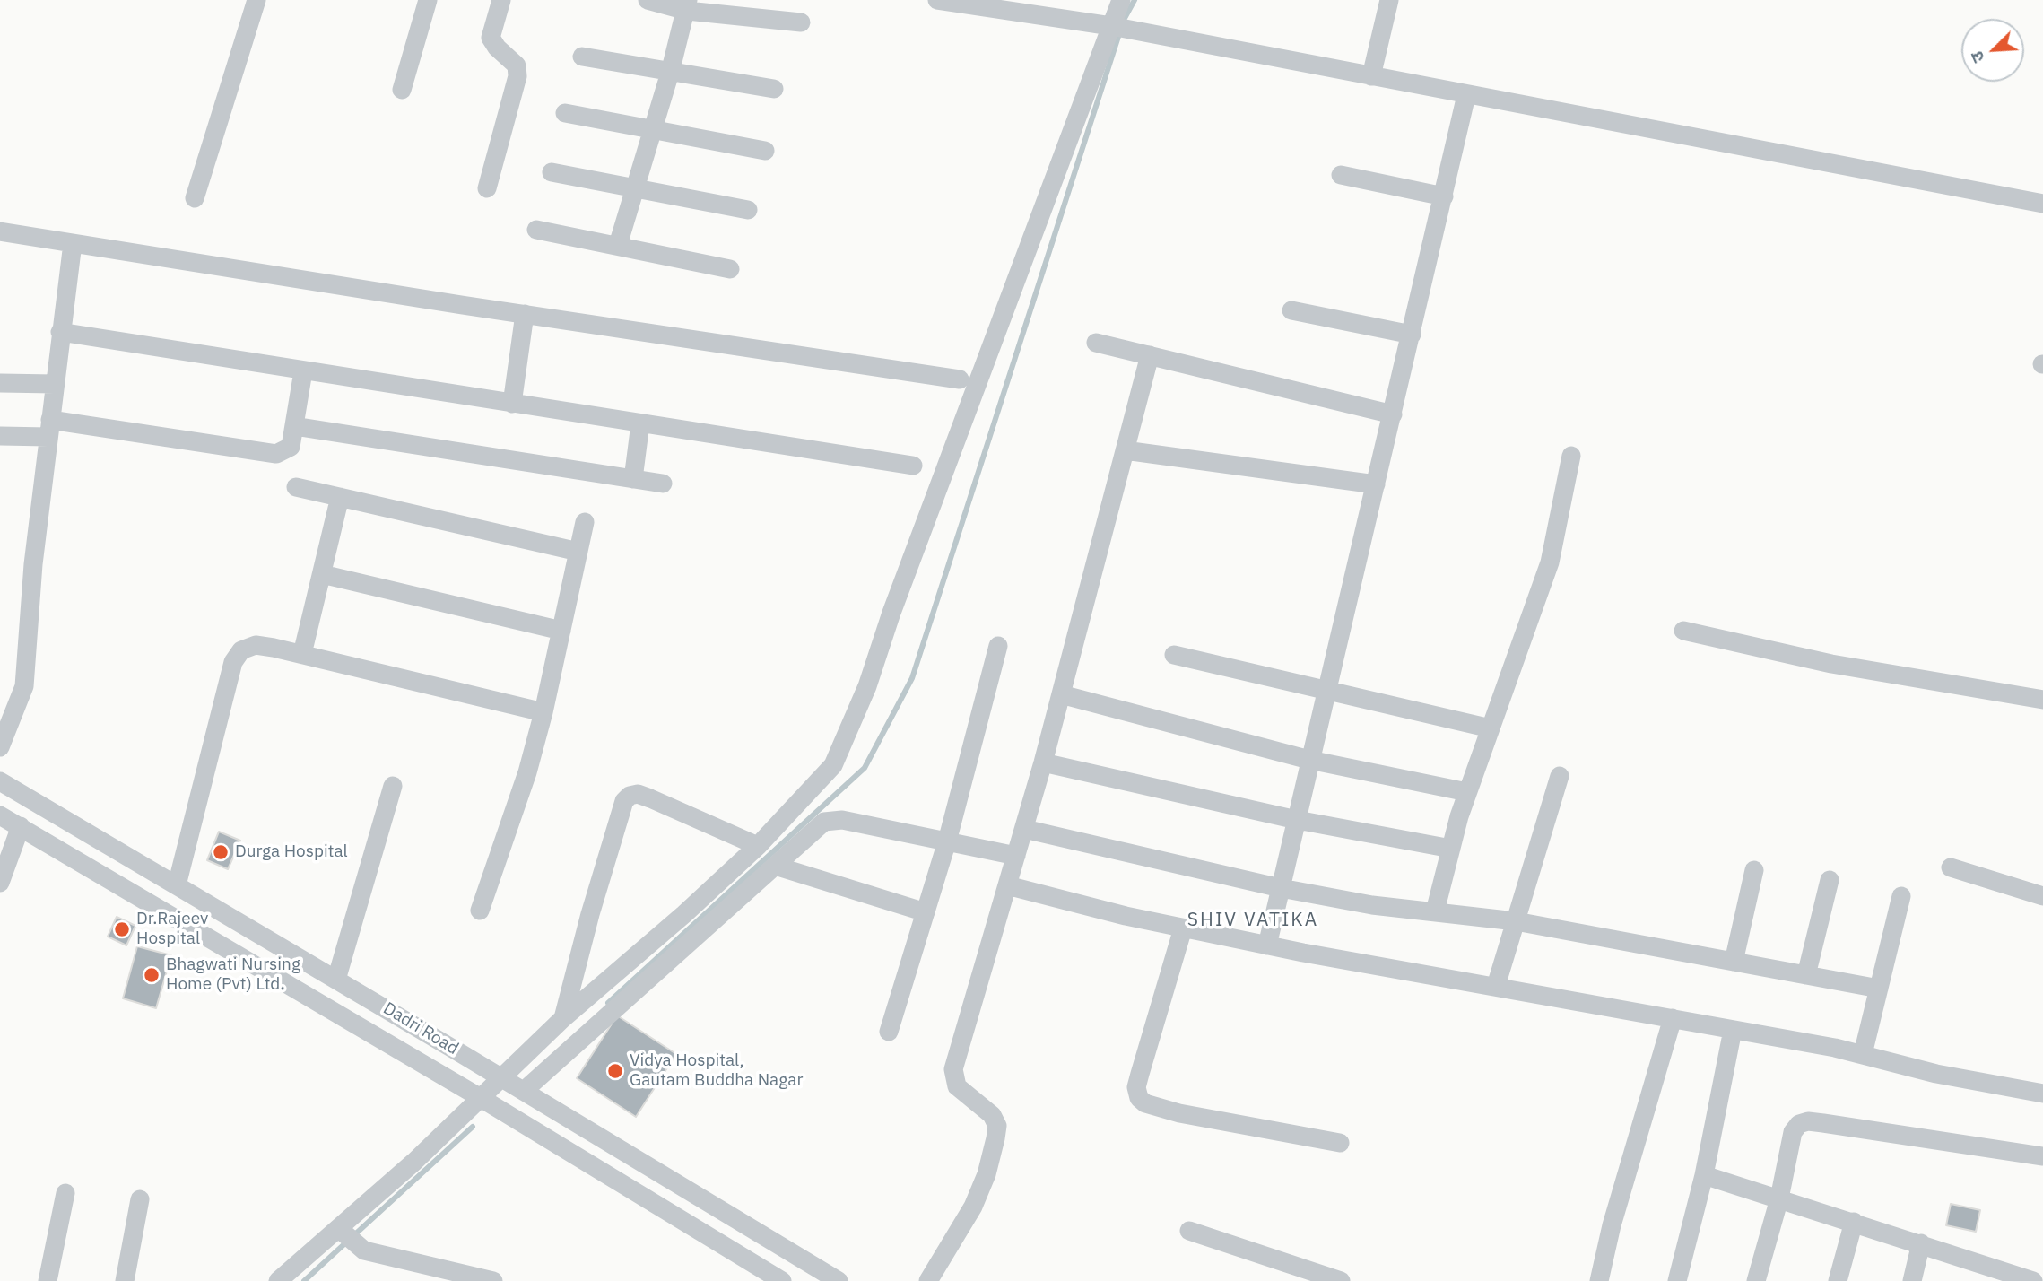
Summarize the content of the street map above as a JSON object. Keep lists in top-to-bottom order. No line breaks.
{"streets":{"street":["Dadri Road"]},"districts":["SHIV VATIKA"],"places":["Durga Hospital","Dr.Rajeev Hospital","Bhagwati Nursing Home (Pvt) Ltd.","Vidya Hospital, Gautam Buddha Nagar"],"north":"bottom left"}
